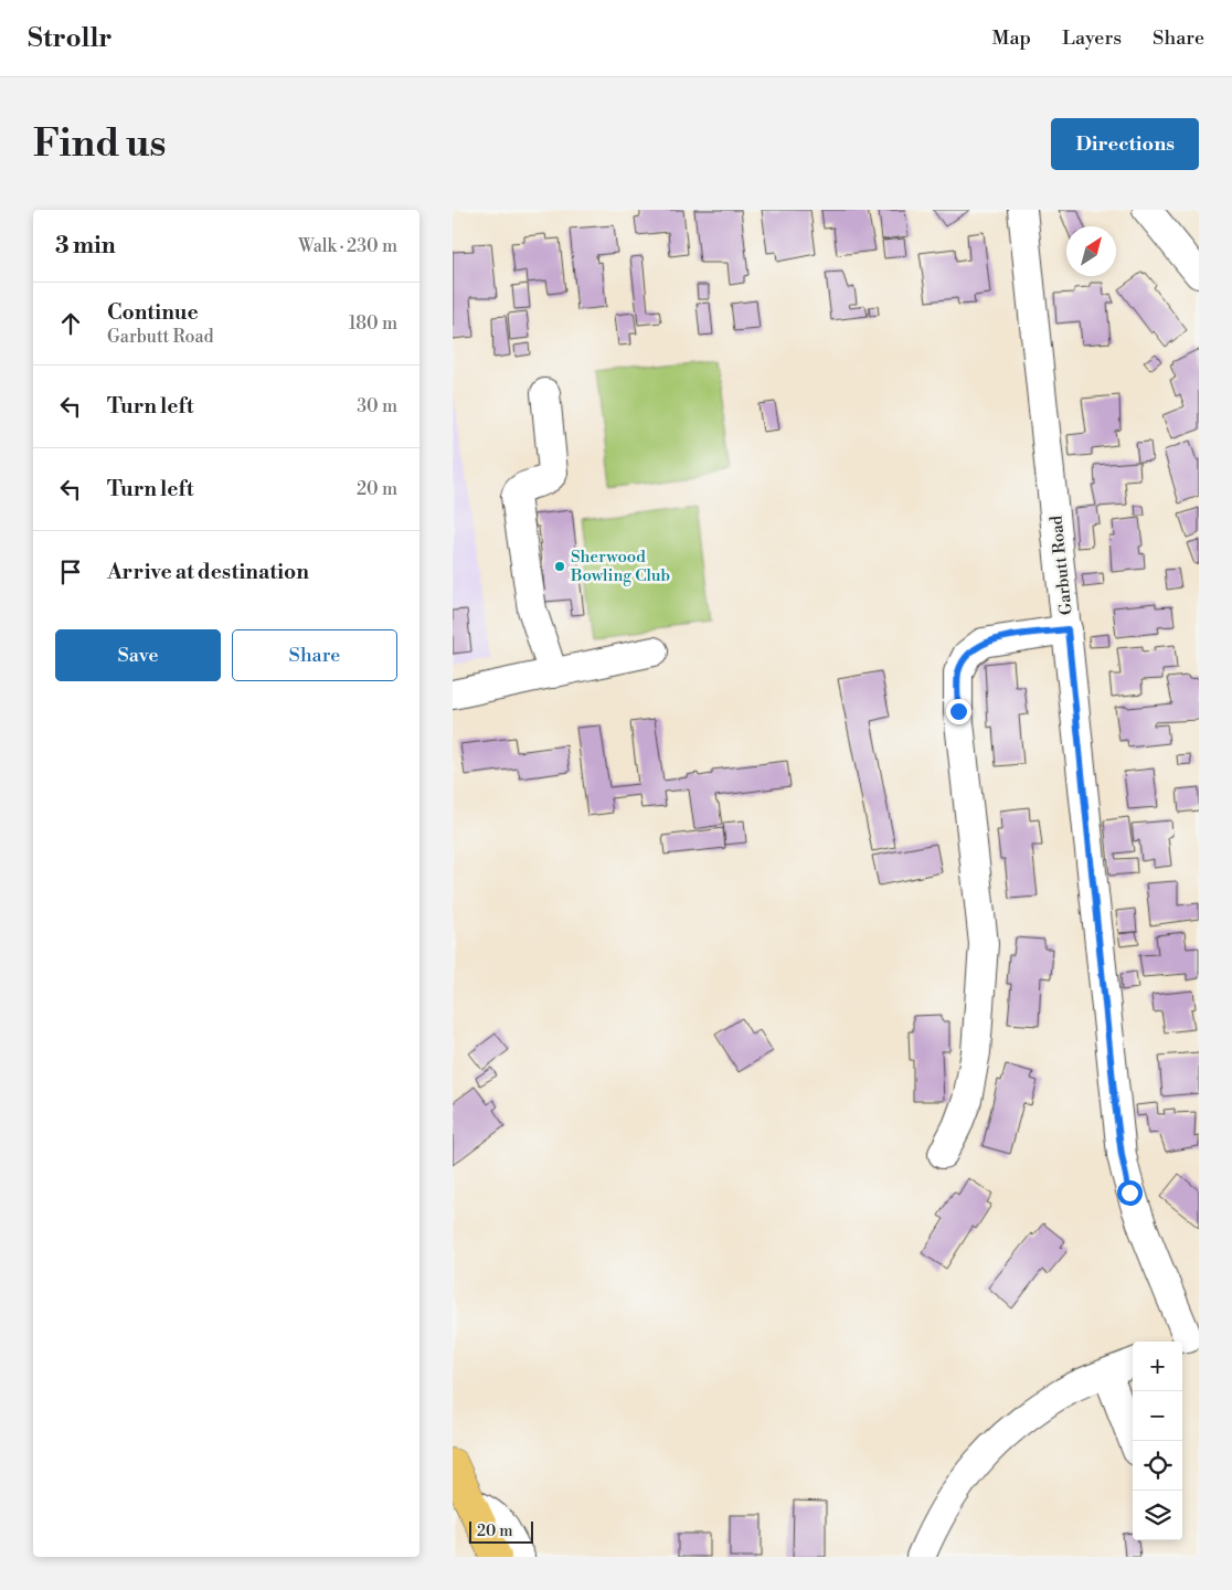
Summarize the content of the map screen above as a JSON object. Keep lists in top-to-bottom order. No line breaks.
{"streets":{"street":["Garbutt Road"]},"places":["Sherwood Bowling Club"],"scale_bar":"20 m","north":"top right","page":{"header":"Strollr","nav":["Map","Layers","Share"],"buttons":["Directions",["Save","Share"]],"title":"Find us","heading":["3 min","Walk · 230 m"],"list":[["Continue","Garbutt Road","180 m"],["Turn left","30 m"],["Turn left","20 m"],"Arrive at destination"],"map_buttons":["+","−"],"scale":"20 m"}}
